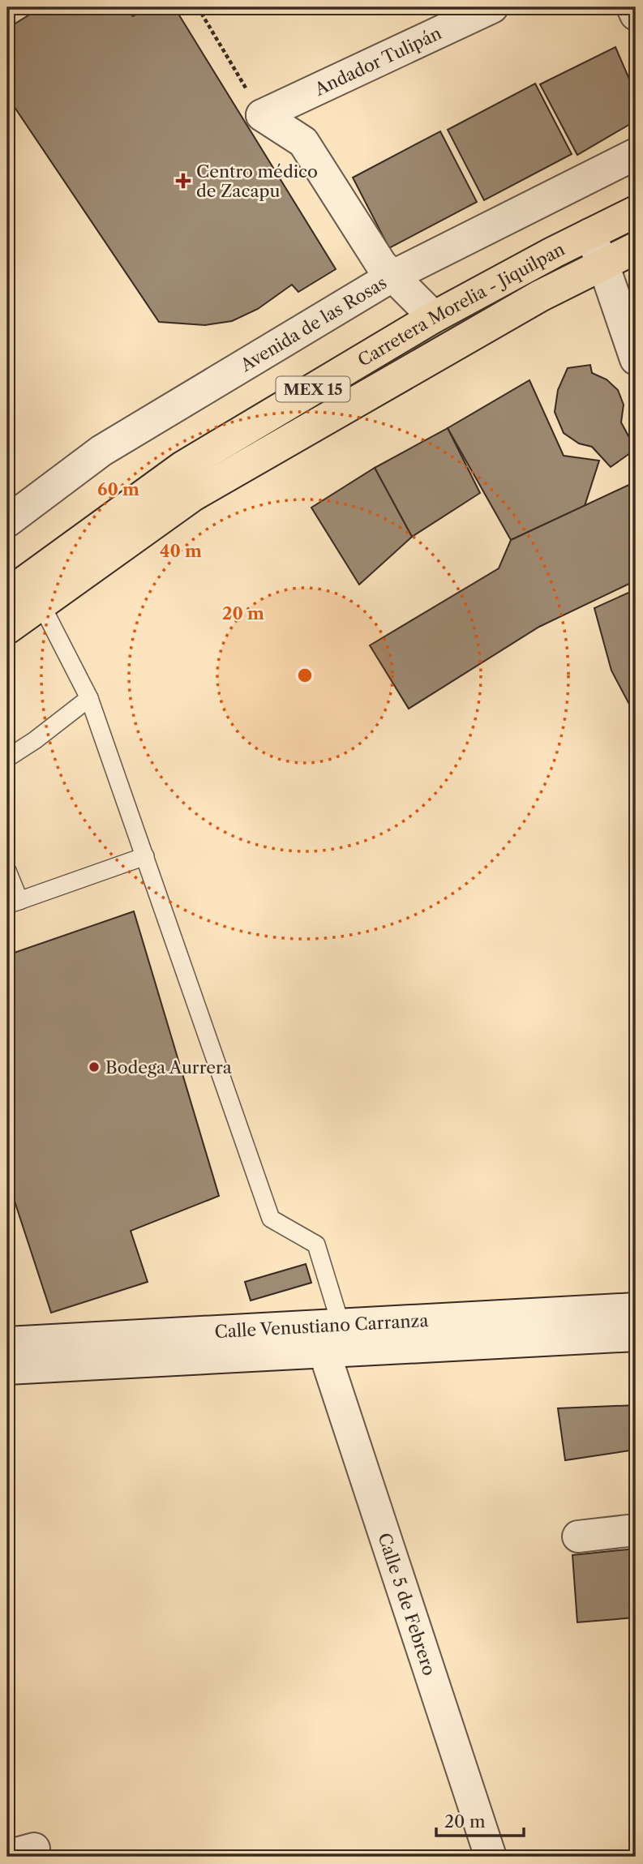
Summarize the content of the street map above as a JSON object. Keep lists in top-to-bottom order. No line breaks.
{"streets":{"main road":["Carretera Morelia - Jiquilpan","MEX 15"],"street":["Andador Tulipán","Avenida de las Rosas","Calle Venustiano Carranza","Calle 5 de Febrero"]},"crossings":[["Calle Venustiano Carranza","Calle 5 de Febrero"]],"places":{"health":["Centro médico de Zacapu"],"other":["Bodega Aurrera"]},"scale_bar":"20 m","rings":["60 m","40 m","20 m"]}
